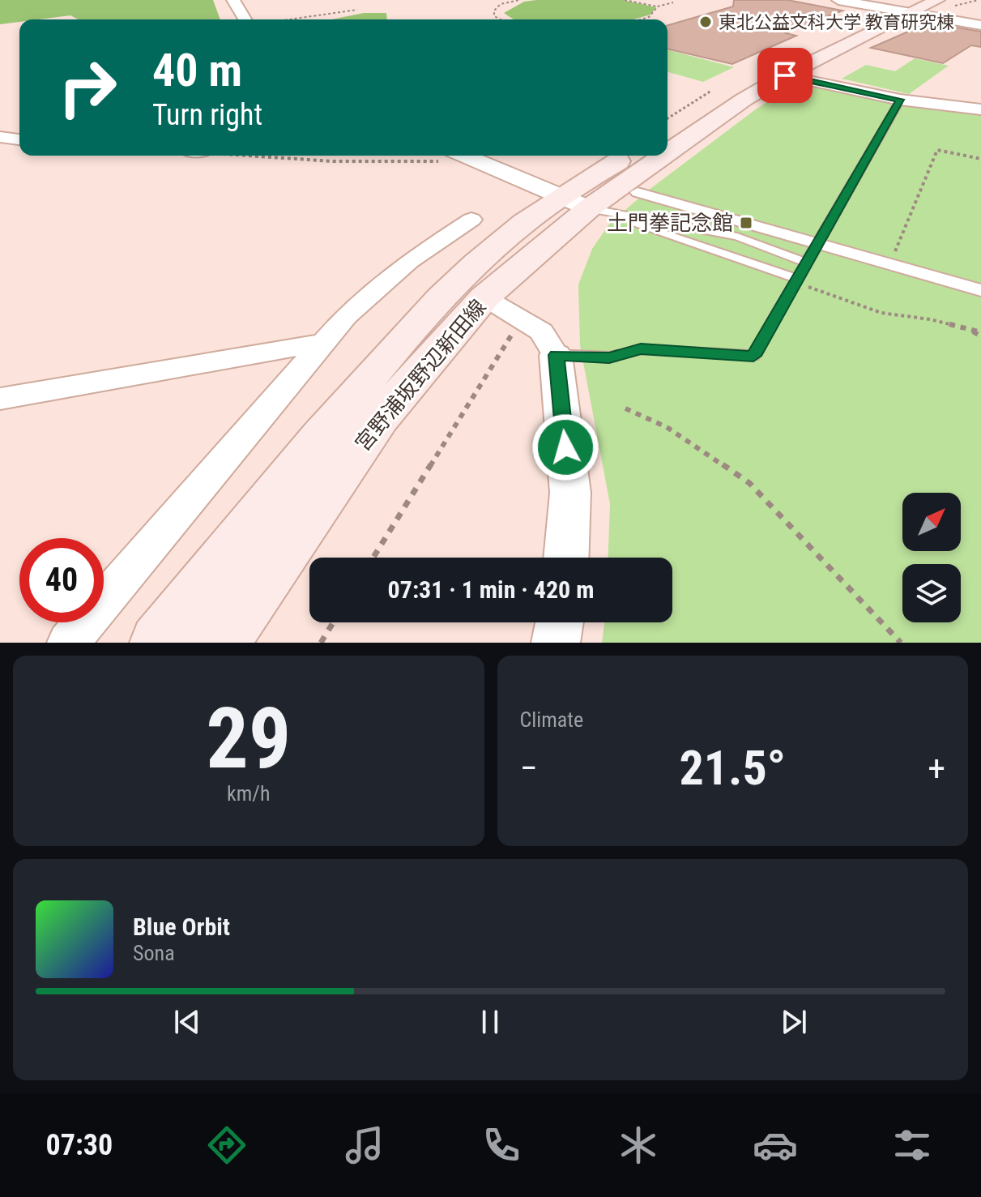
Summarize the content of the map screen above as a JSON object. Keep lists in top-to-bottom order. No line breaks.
{"streets":{"main road":["宮野浦坂野辺新田線"]},"places":{"other":["東北公益文科大学 教育研究棟"],"transit":["土門拳記念館"]},"north":"top right","page":{"turn":["40 m","Turn right"],"limit":"40","trip":"07:31 · 1 min · 420 m","tile":[["29","km/h"],"Climate"],"heat":["−","21.5°","+"],"song":["Blue Orbit","Sona"],"tabs":"07:30"}}
